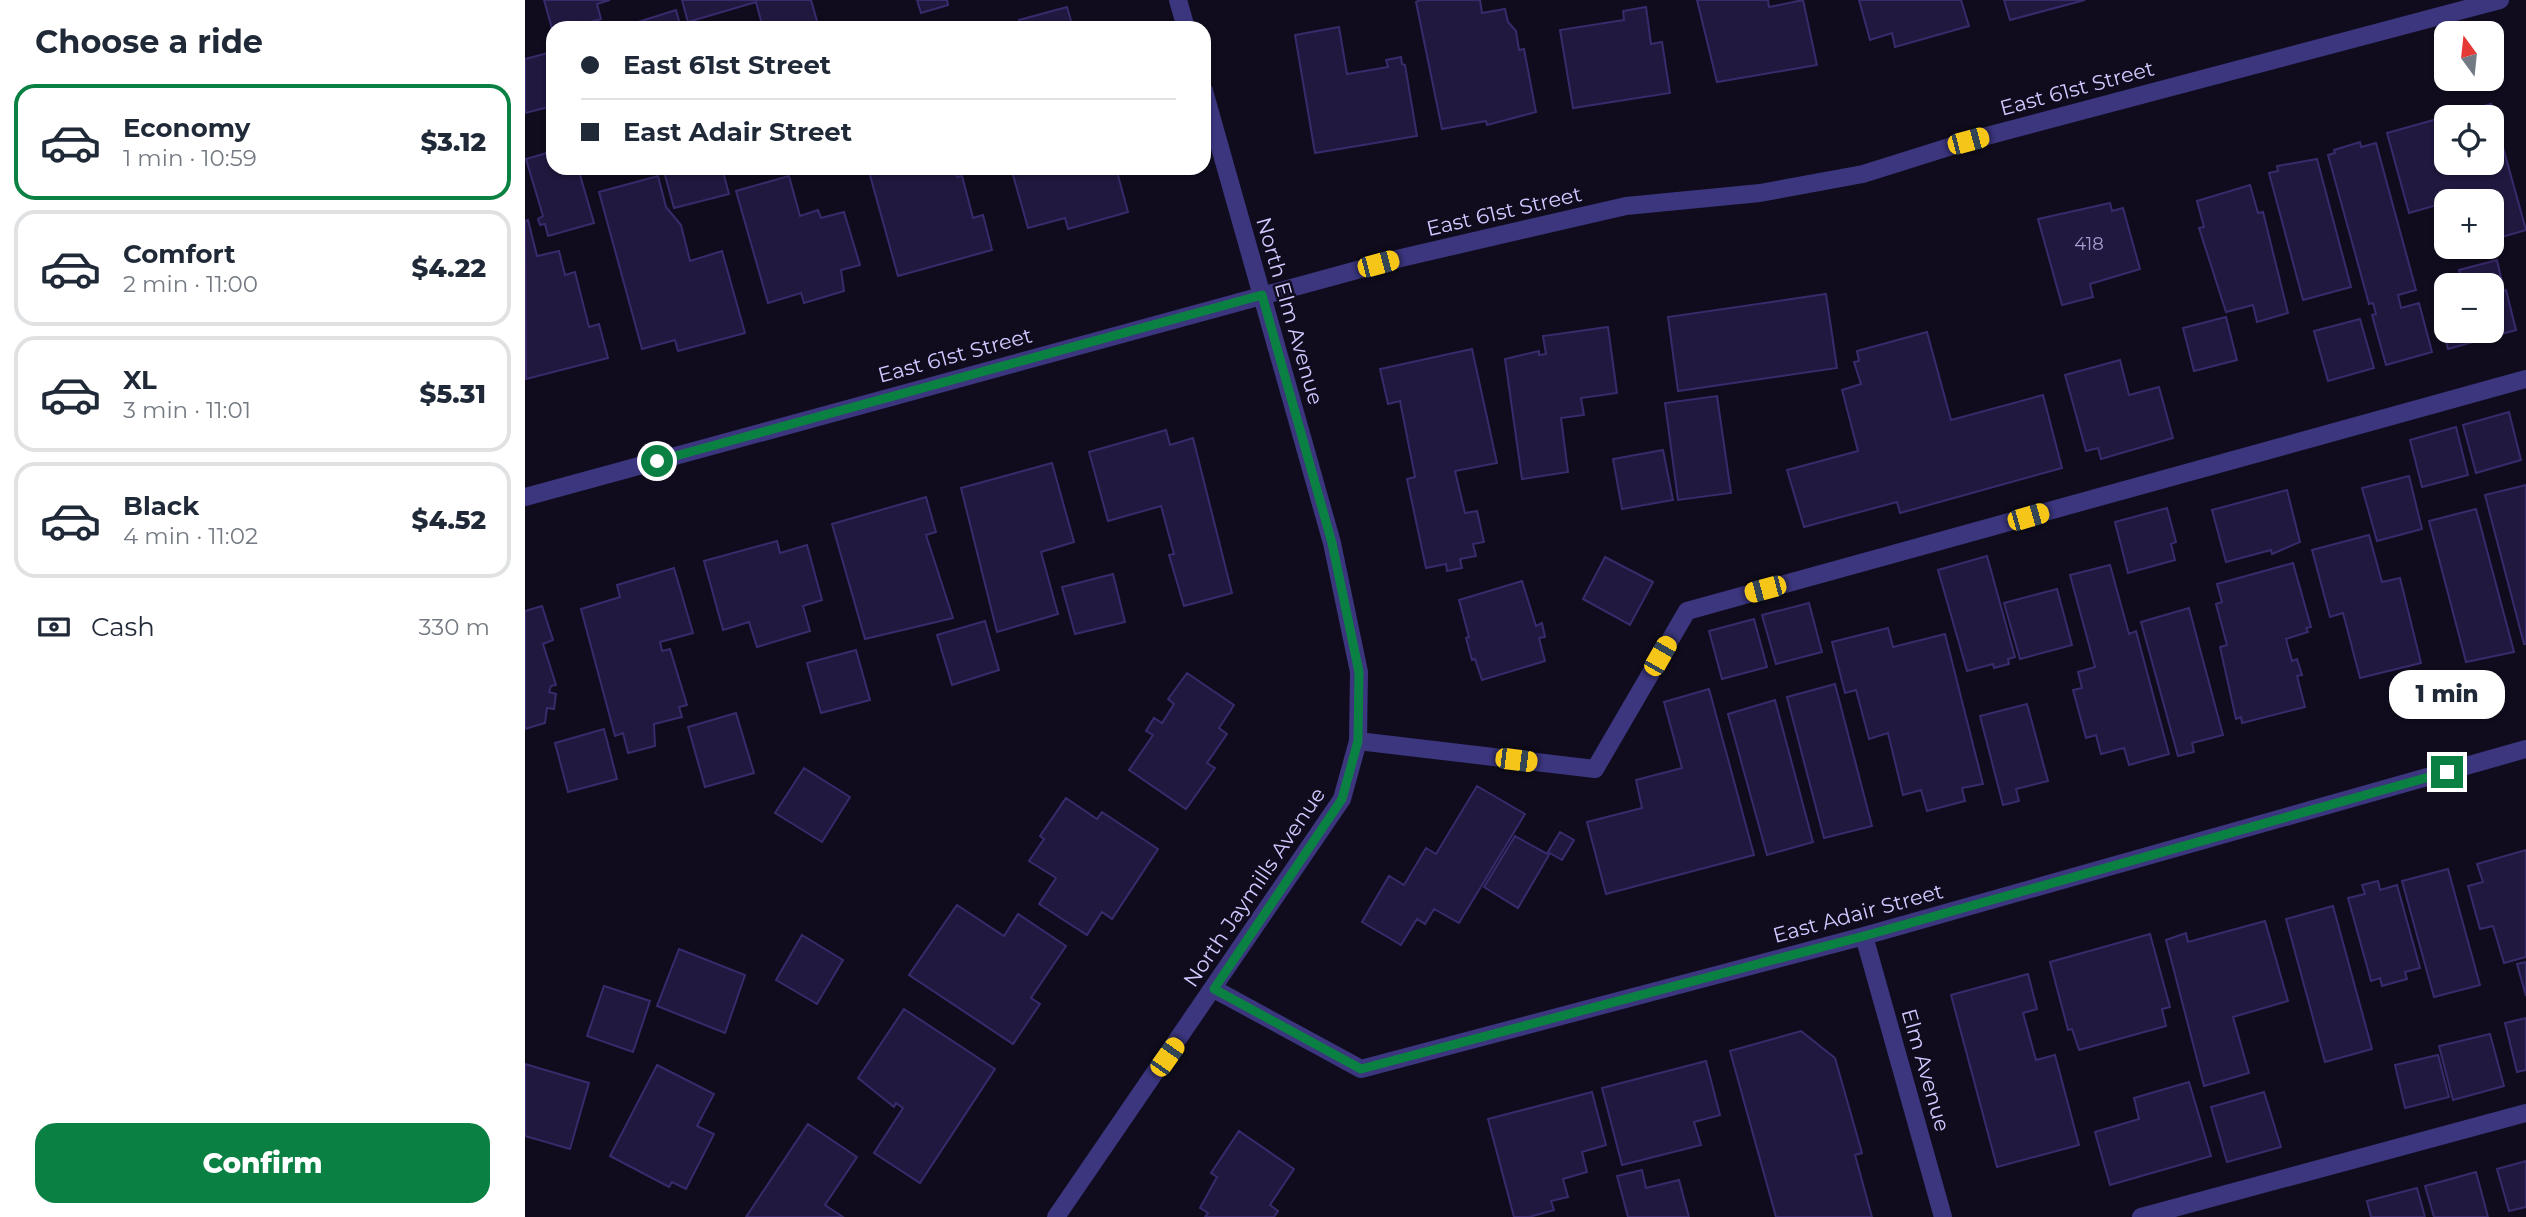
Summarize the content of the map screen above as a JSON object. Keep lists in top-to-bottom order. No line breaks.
{"streets":{"street":["East 61st Street","North Elm Avenue","North Jaymills Avenue","East Adair Street","Elm Avenue"]},"crossings":[["East 61st Street","North Elm Avenue"],["North Elm Avenue","North Jaymills Avenue"],["North Jaymills Avenue","East Adair Street"],["East Adair Street","Elm Avenue"]],"house_numbers":["418"],"north":"top","page":{"heading":"Choose a ride","map_buttons":["+","−"],"banner":["East 61st Street","East Adair Street"],"list":[{"name":"Economy","note":"1 min · 10:59","value":"$3.12"},{"name":"Comfort","note":"2 min · 11:00","value":"$4.22"},{"name":"XL","note":"3 min · 11:01","value":"$5.31"},{"name":"Black","note":"4 min · 11:02","value":"$4.52"}],"pay":["Cash","330 m"],"bubble":"1 min","buttons":"Confirm"}}
